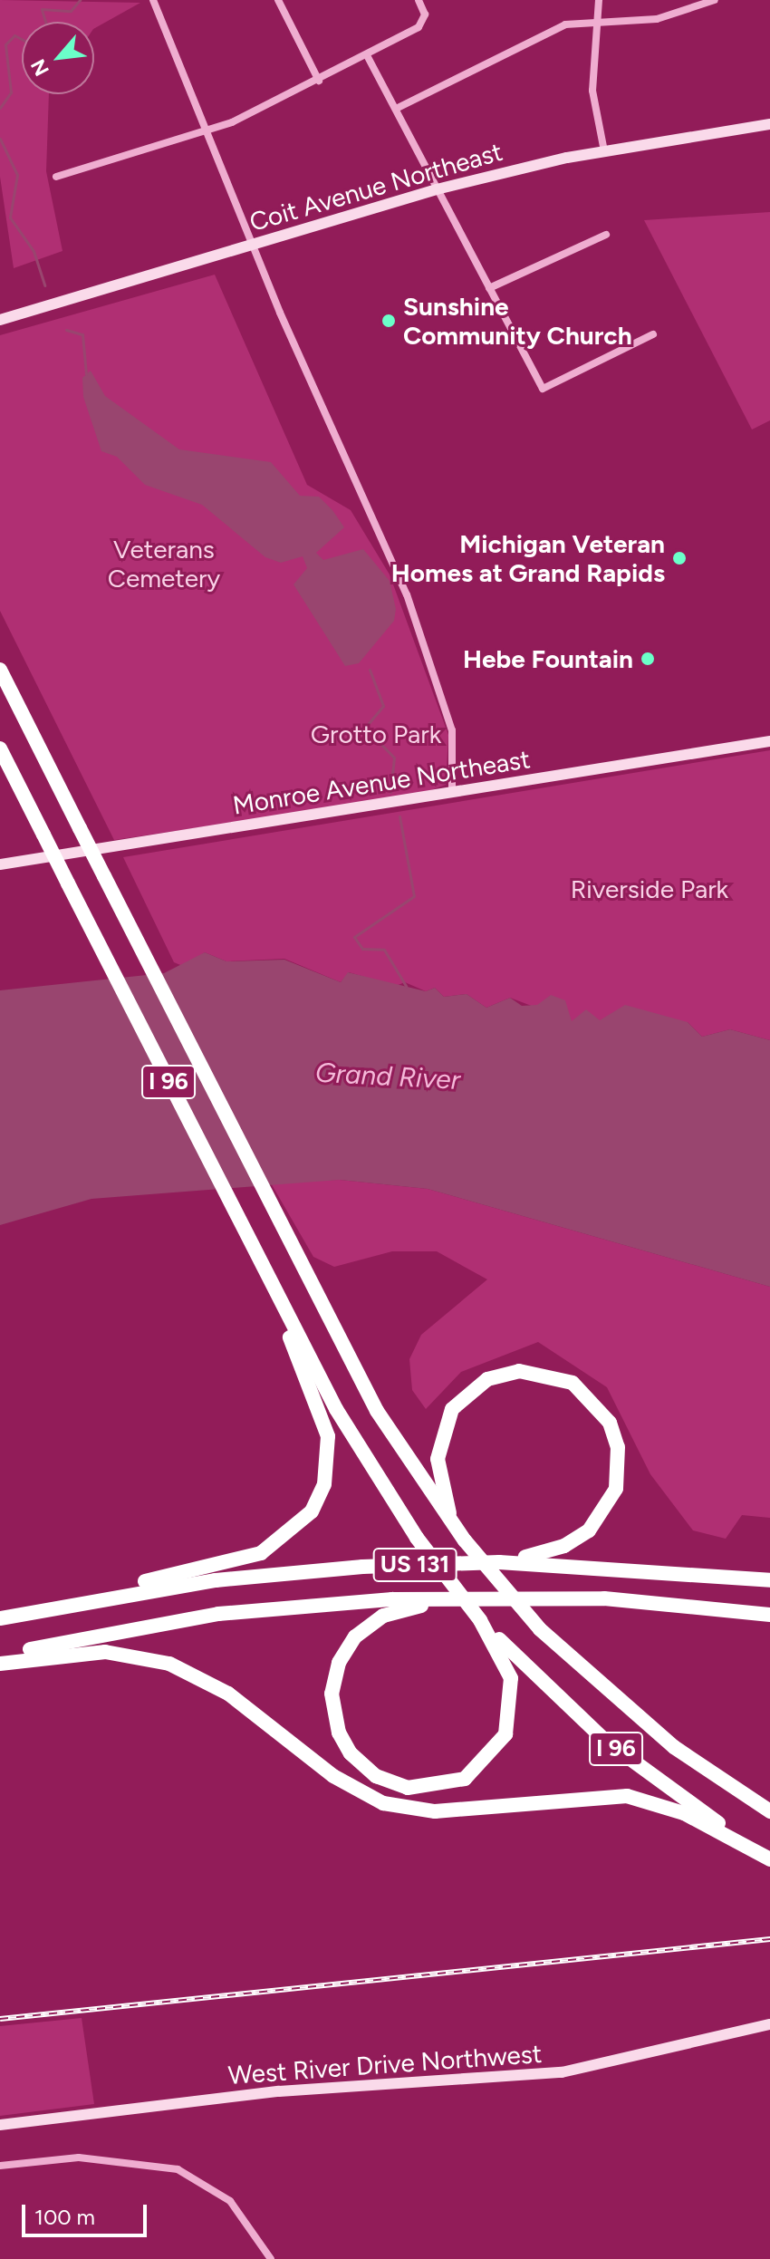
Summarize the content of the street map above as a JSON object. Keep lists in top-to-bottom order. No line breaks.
{"streets":{"highway":["I 96","US 131"],"main road":["Coit Avenue Northeast","Monroe Avenue Northeast","West River Drive Northwest"]},"water":["Grand River"],"parks":["Veterans Cemetery","Grotto Park","Riverside Park"],"places":["Sunshine Community Church","Michigan Veteran Homes at Grand Rapids","Hebe Fountain"],"scale_bar":"100 m","north":"bottom left"}
